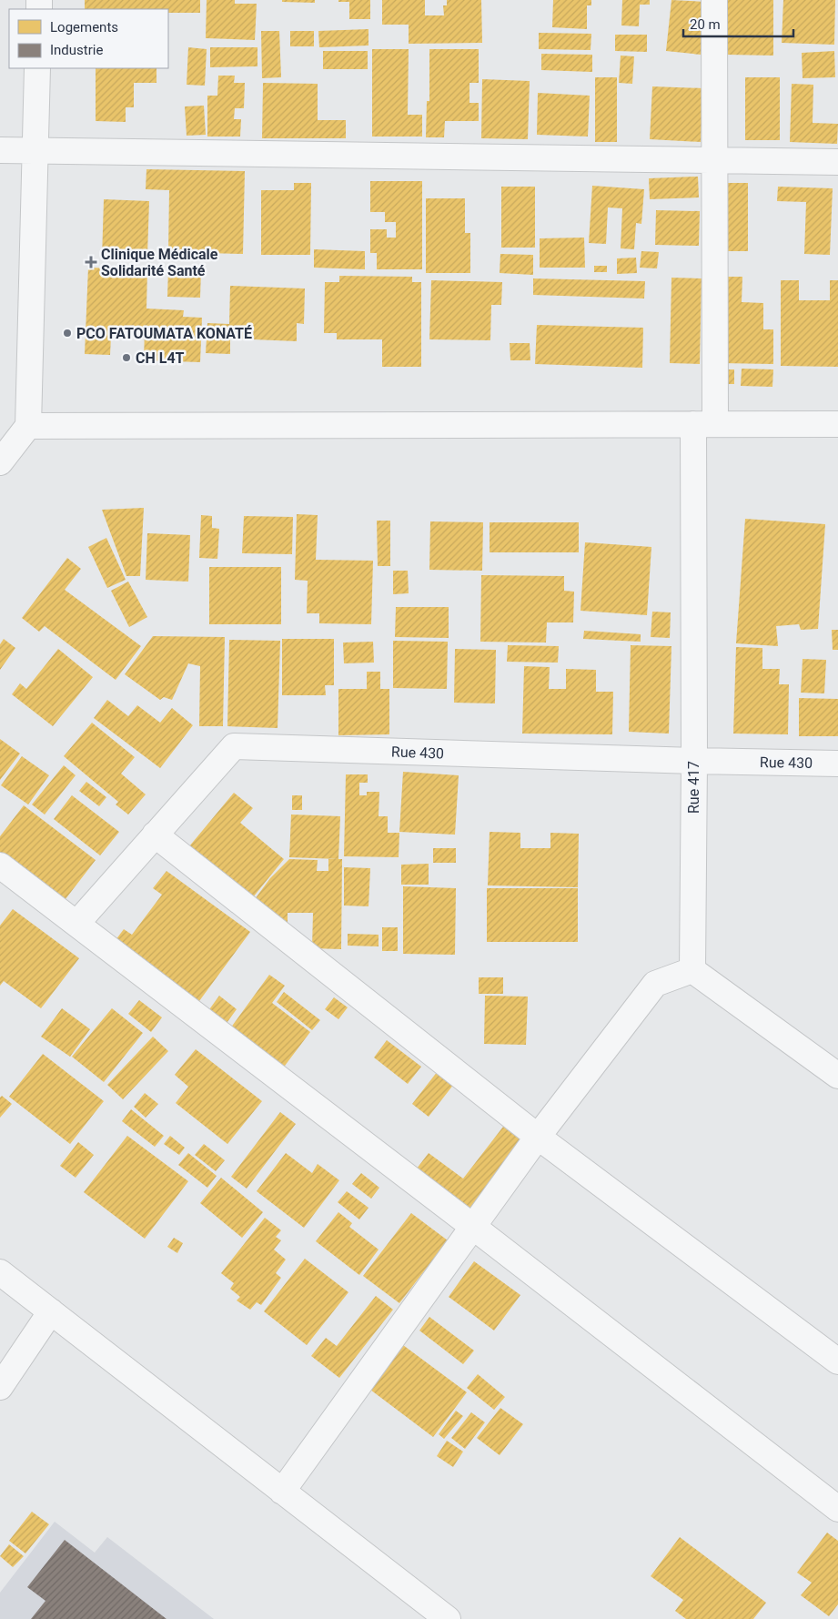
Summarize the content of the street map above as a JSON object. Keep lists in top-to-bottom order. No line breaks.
{"streets":{"street":["Rue 430","Rue 417"]},"crossings":[["Rue 430","Rue 417"]],"places":{"health":["Clinique Médicale Solidarité Santé"],"other":["PCO FATOUMATA KONATÉ","CH L4T"]},"legend":["Logements","Industrie"],"scale_bar":"20 m"}
